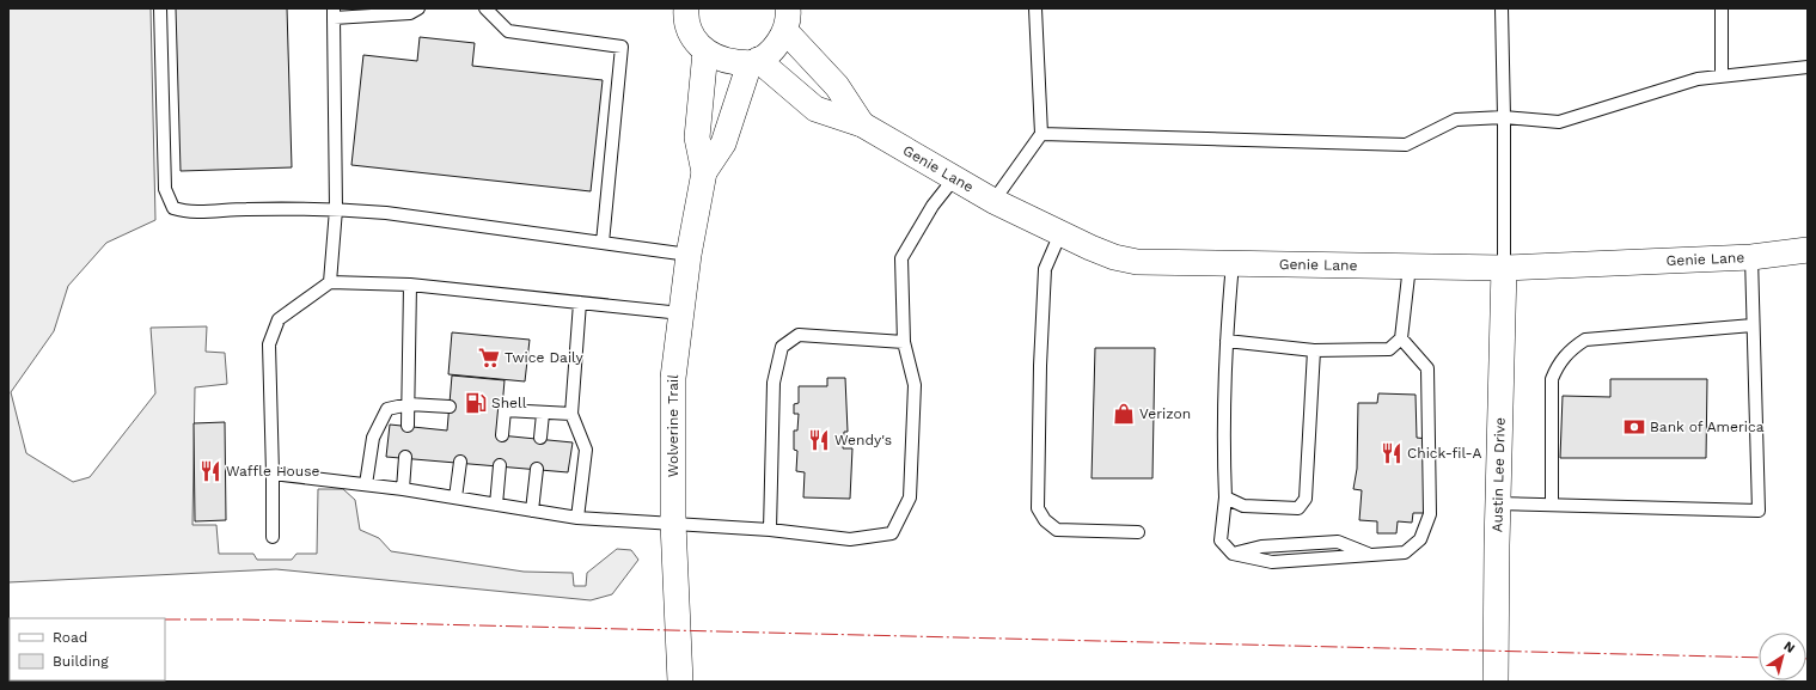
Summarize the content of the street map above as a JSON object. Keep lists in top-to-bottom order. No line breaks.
{"streets":{"street":["Genie Lane","Wolverine Trail","Austin Lee Drive"]},"crossings":[["Genie Lane","Wolverine Trail"],["Genie Lane","Austin Lee Drive"]],"places":{"supermarket":["Twice Daily"],"fuel station":["Shell"],"shop":["Verizon"],"bank":["Bank of America"],"restaurant":["Wendy's","Chick-fil-A","Waffle House"]},"legend":["Road","Building"],"north":"top right"}
